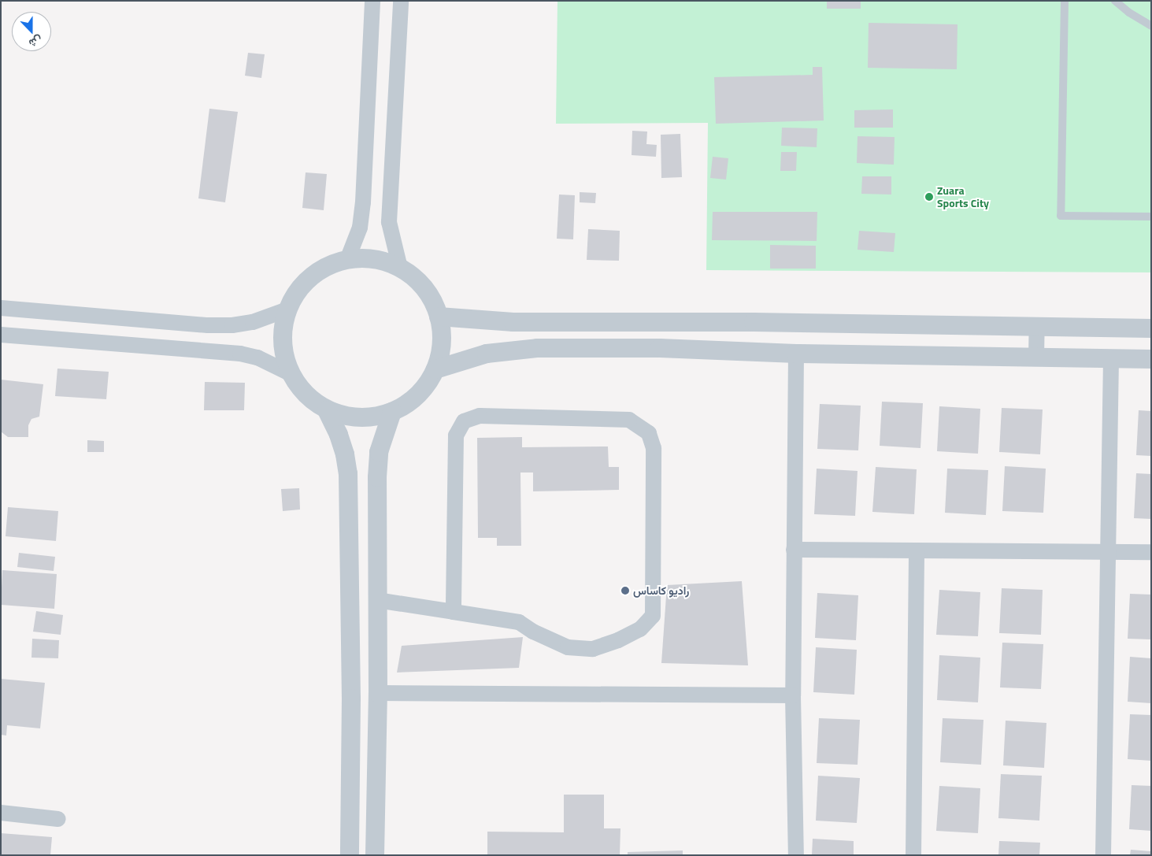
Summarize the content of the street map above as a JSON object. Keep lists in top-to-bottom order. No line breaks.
{"places":["Zuara Sports City","راديو كاساس"],"north":"bottom"}
